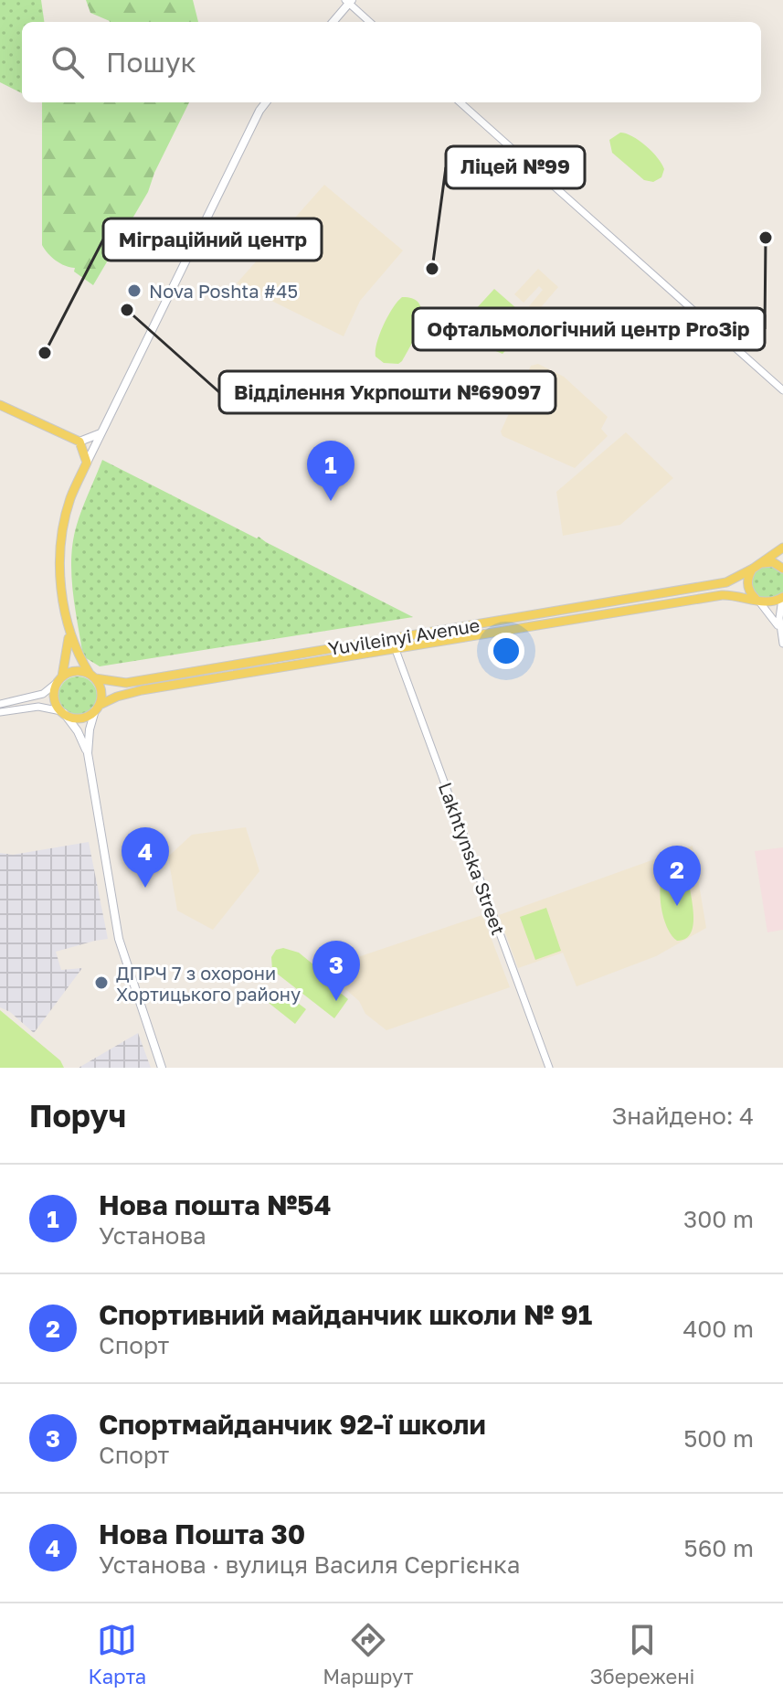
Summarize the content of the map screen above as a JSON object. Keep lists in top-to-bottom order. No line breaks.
{"streets":{"main road":["Yuvileinyi Avenue"],"street":["Lakhtynska Street"]},"crossings":[["Yuvileinyi Avenue","Lakhtynska Street"]],"places":["Офтальмологічний центр ProЗір","Ліцей №99","Nova Poshta #45","Відділення Укрпошти №69097","Міграційний центр","ДПРЧ 7 з охорони Хортицького району"],"page":{"search":"Пошук","pins":["1","4","2","3"],"heading":["Поруч","Знайдено: 4"],"list":[{"mark":"1","name":"Нова пошта №54","note":"Установа","value":"300 m"},{"mark":"2","name":"Спортивний майданчик школи № 91","note":"Спорт","value":"400 m"},{"mark":"3","name":"Спортмайданчик 92-ї школи","note":"Спорт","value":"500 m"},{"mark":"4","name":"Нова Пошта 30","note":"Установа · вулиця Василя Сергієнка","value":"560 m"}],"nav":["Карта","Маршрут","Збережені"]}}
